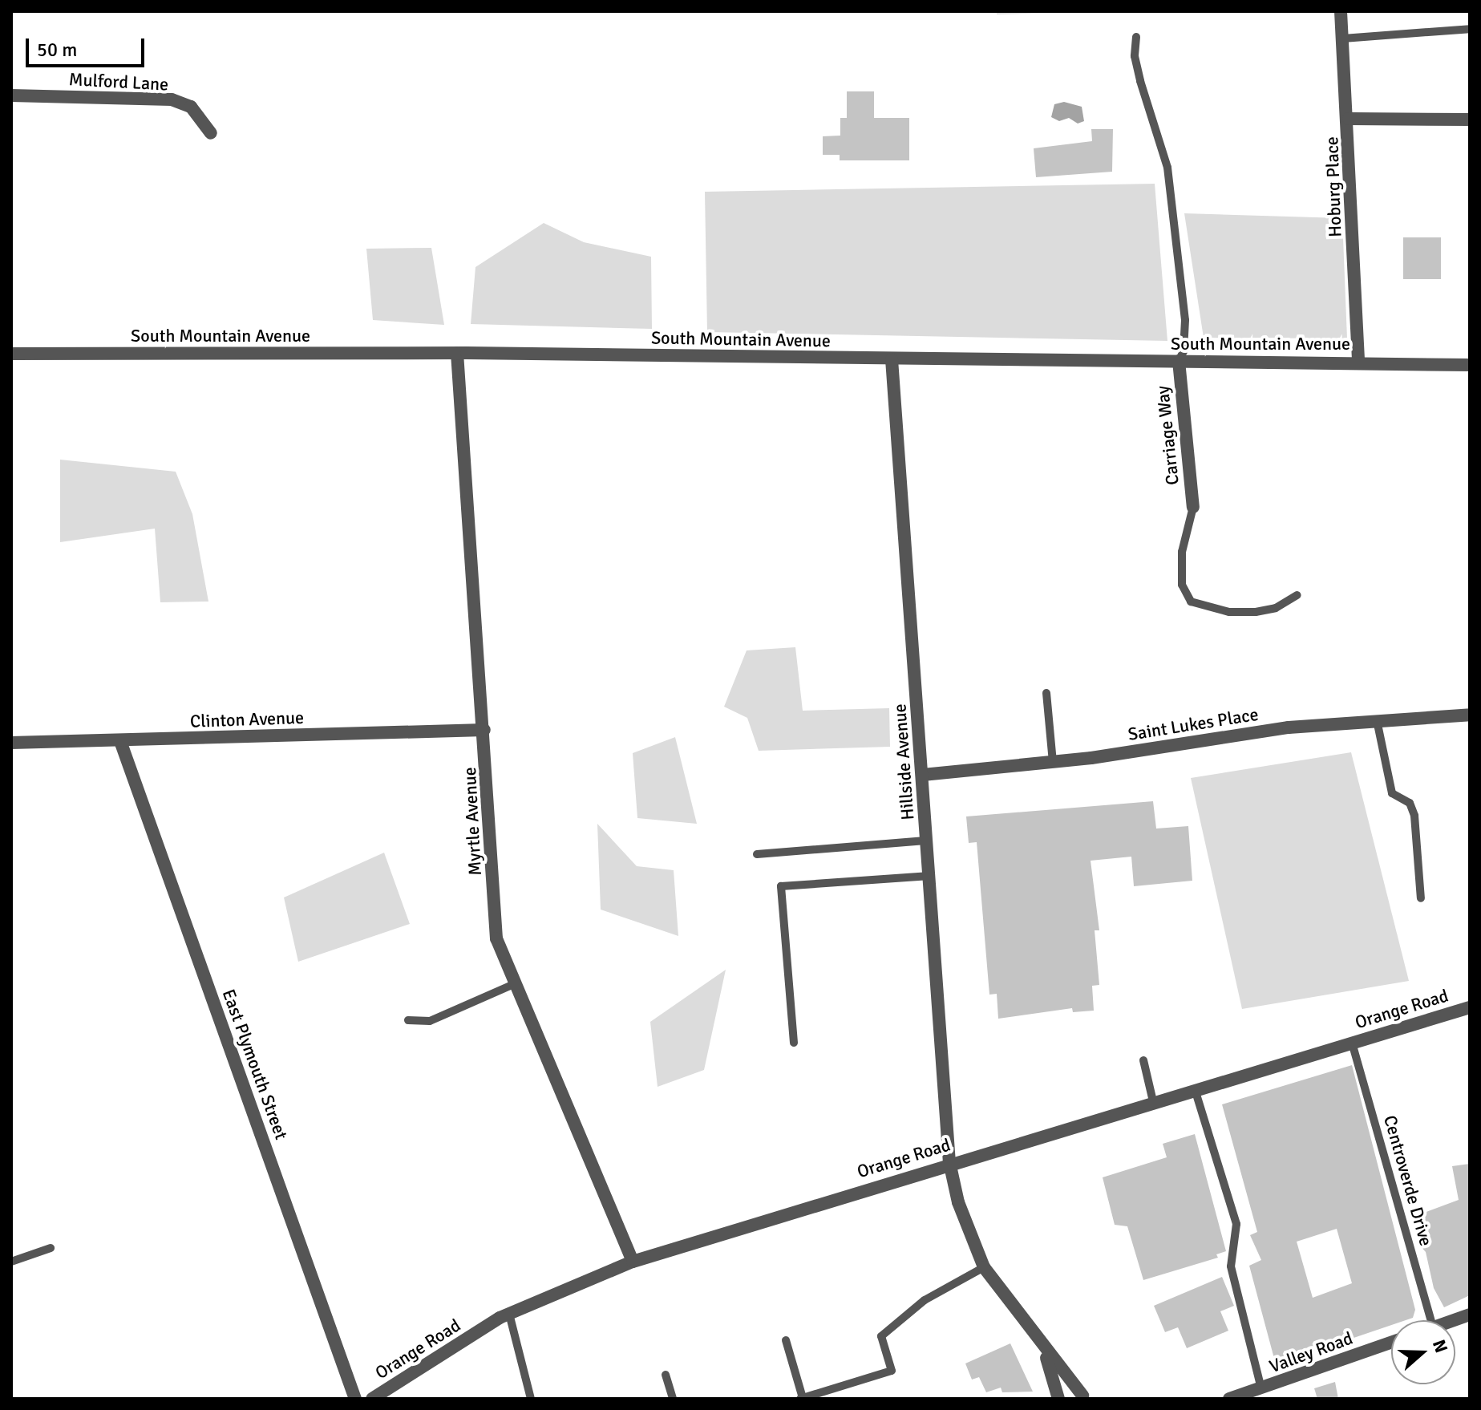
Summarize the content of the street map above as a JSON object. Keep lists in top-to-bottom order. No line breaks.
{"streets":{"street":["Mulford Lane","Hoburg Place","South Mountain Avenue","Carriage Way","Clinton Avenue","Saint Lukes Place","Hillside Avenue","Myrtle Avenue","Orange Road","East Plymouth Street","Valley Road"],"lane":["Centroverde Drive"]},"crossings":[["Hoburg Place","South Mountain Avenue"],["South Mountain Avenue","Carriage Way"],["South Mountain Avenue","Hillside Avenue"],["South Mountain Avenue","Myrtle Avenue"],["Clinton Avenue","Myrtle Avenue"],["Clinton Avenue","East Plymouth Street"],["Saint Lukes Place","Hillside Avenue"],["Hillside Avenue","Orange Road"],["Myrtle Avenue","Orange Road"],["Orange Road","Centroverde Drive"]],"scale_bar":"50 m","north":"right"}
